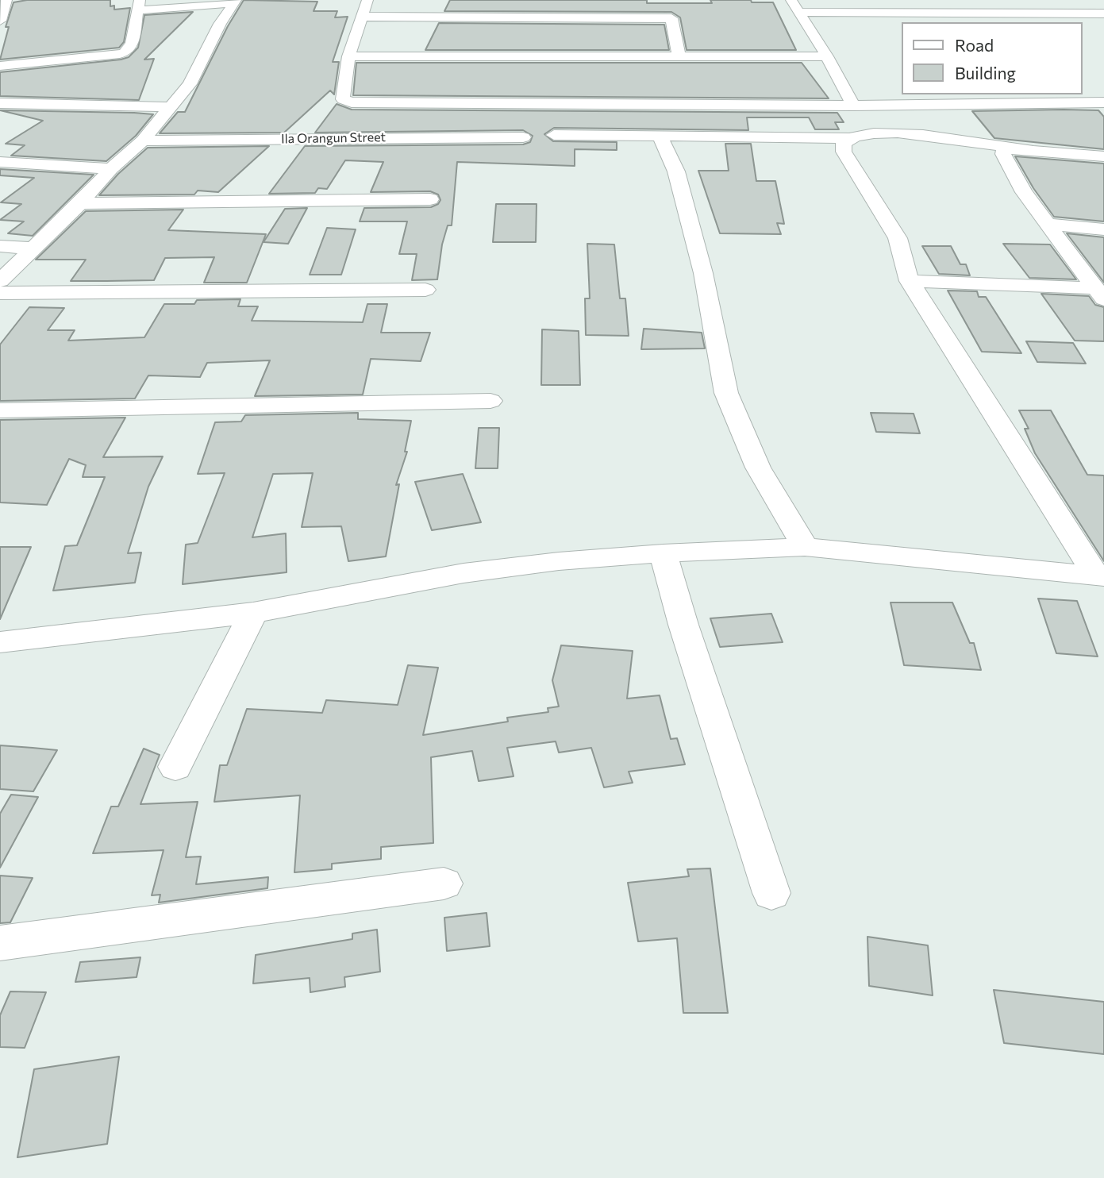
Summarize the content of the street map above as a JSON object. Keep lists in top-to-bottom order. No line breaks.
{"streets":{"street":["Ila Orangun Street"]},"legend":["Road","Building"]}
